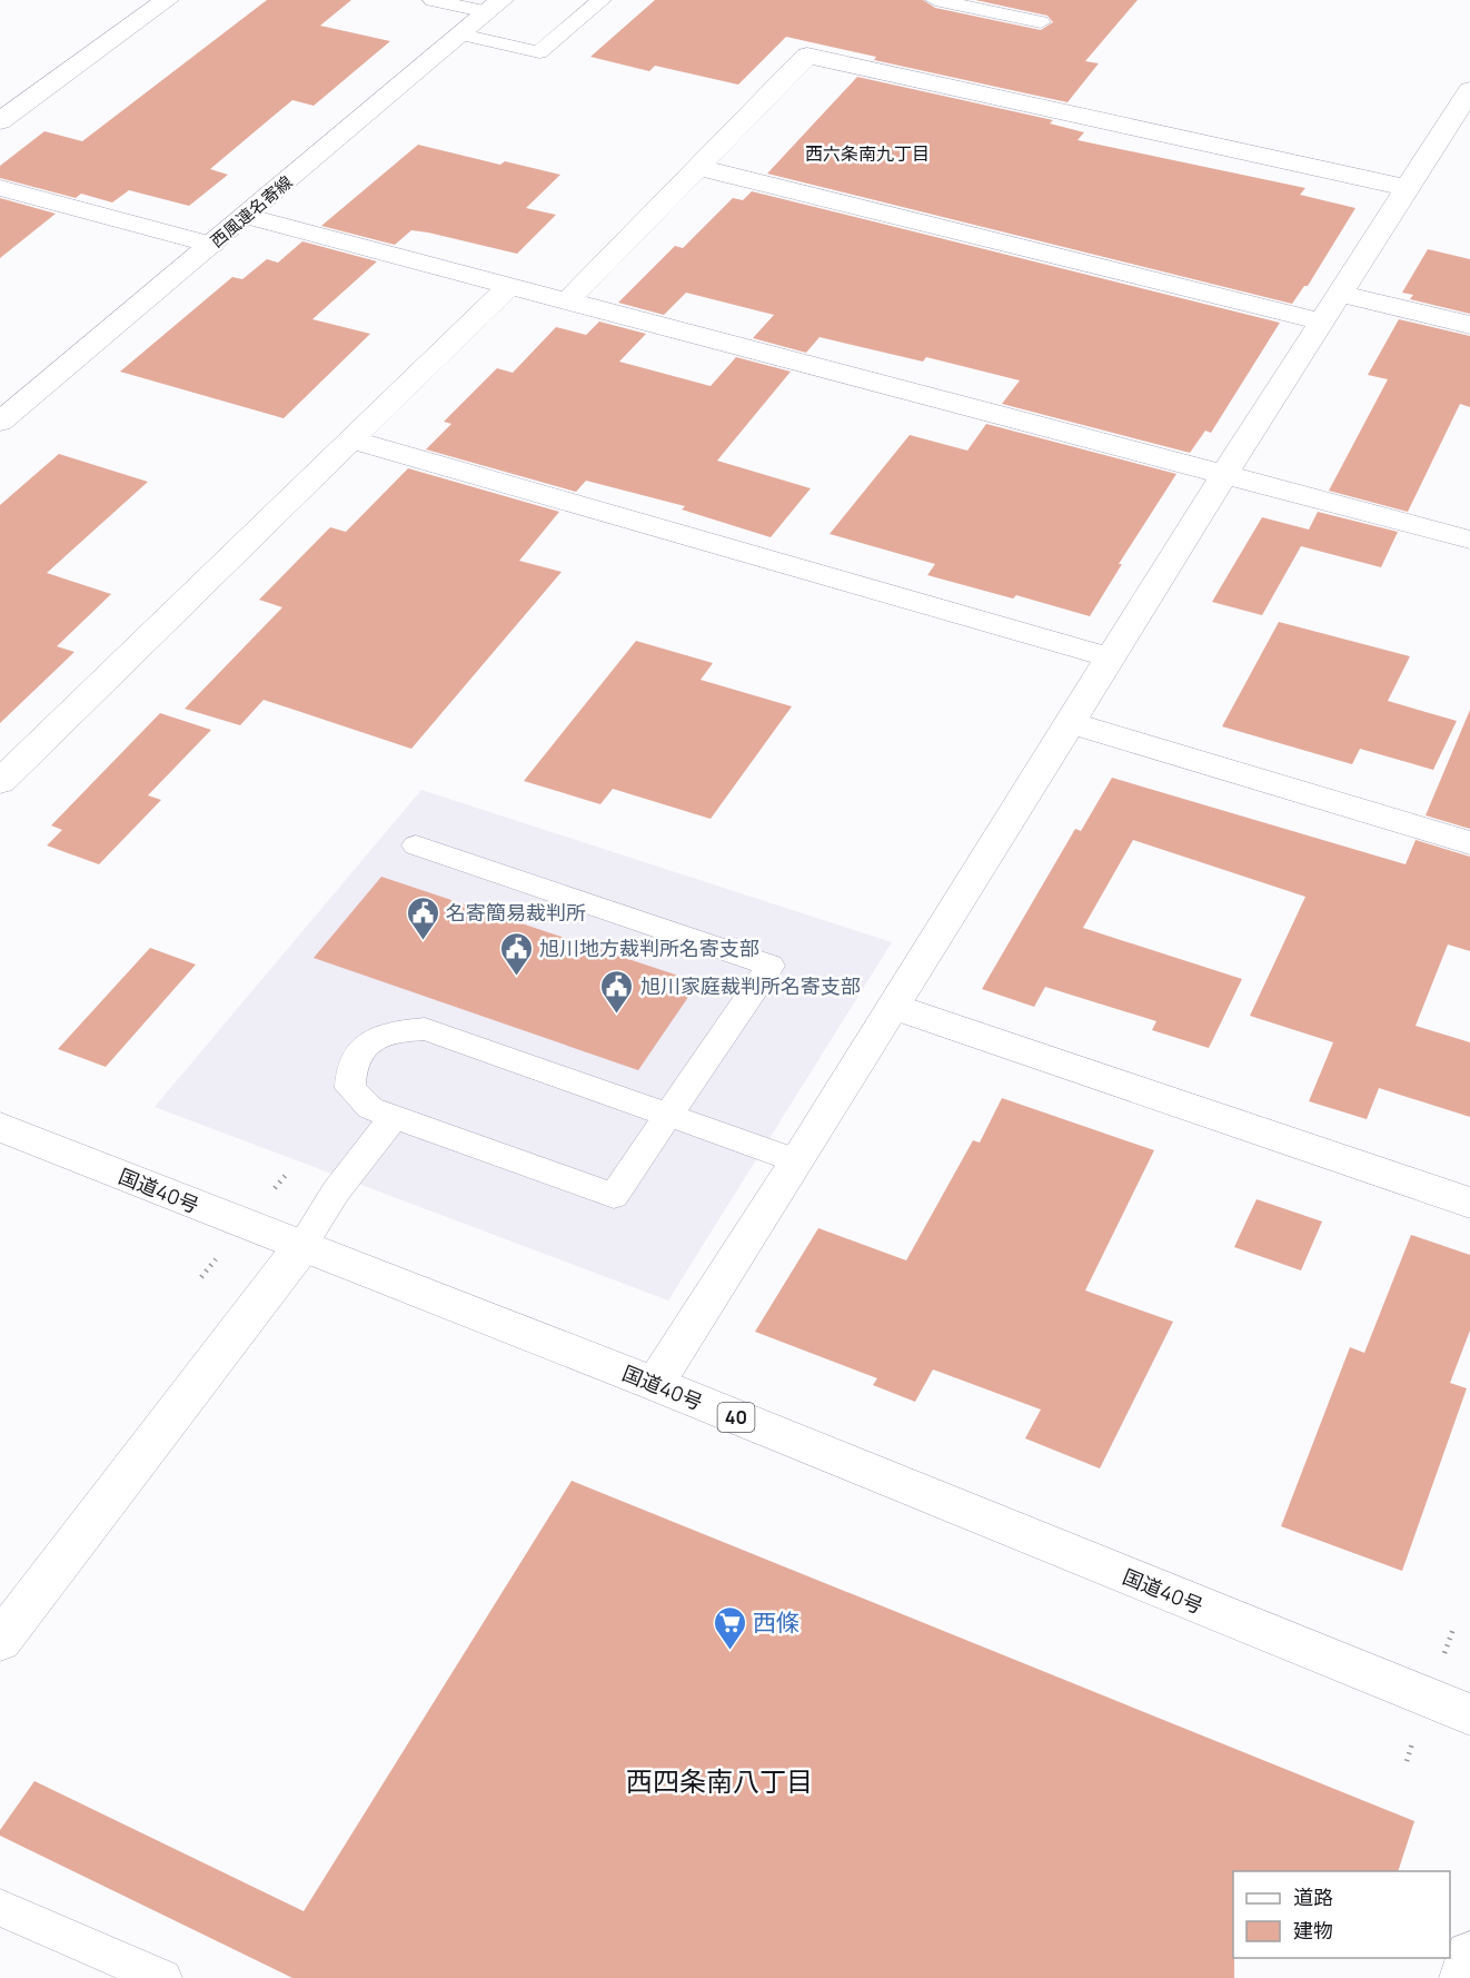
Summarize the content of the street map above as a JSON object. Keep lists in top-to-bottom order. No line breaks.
{"streets":{"main road":["西風連名寄線","国道40号","40"]},"districts":["西六条南九丁目","西四条南八丁目"],"places":{"public building":["名寄簡易裁判所","旭川地方裁判所名寄支部","旭川家庭裁判所名寄支部"],"supermarket":["西條"]},"legend":["道路","建物"]}
